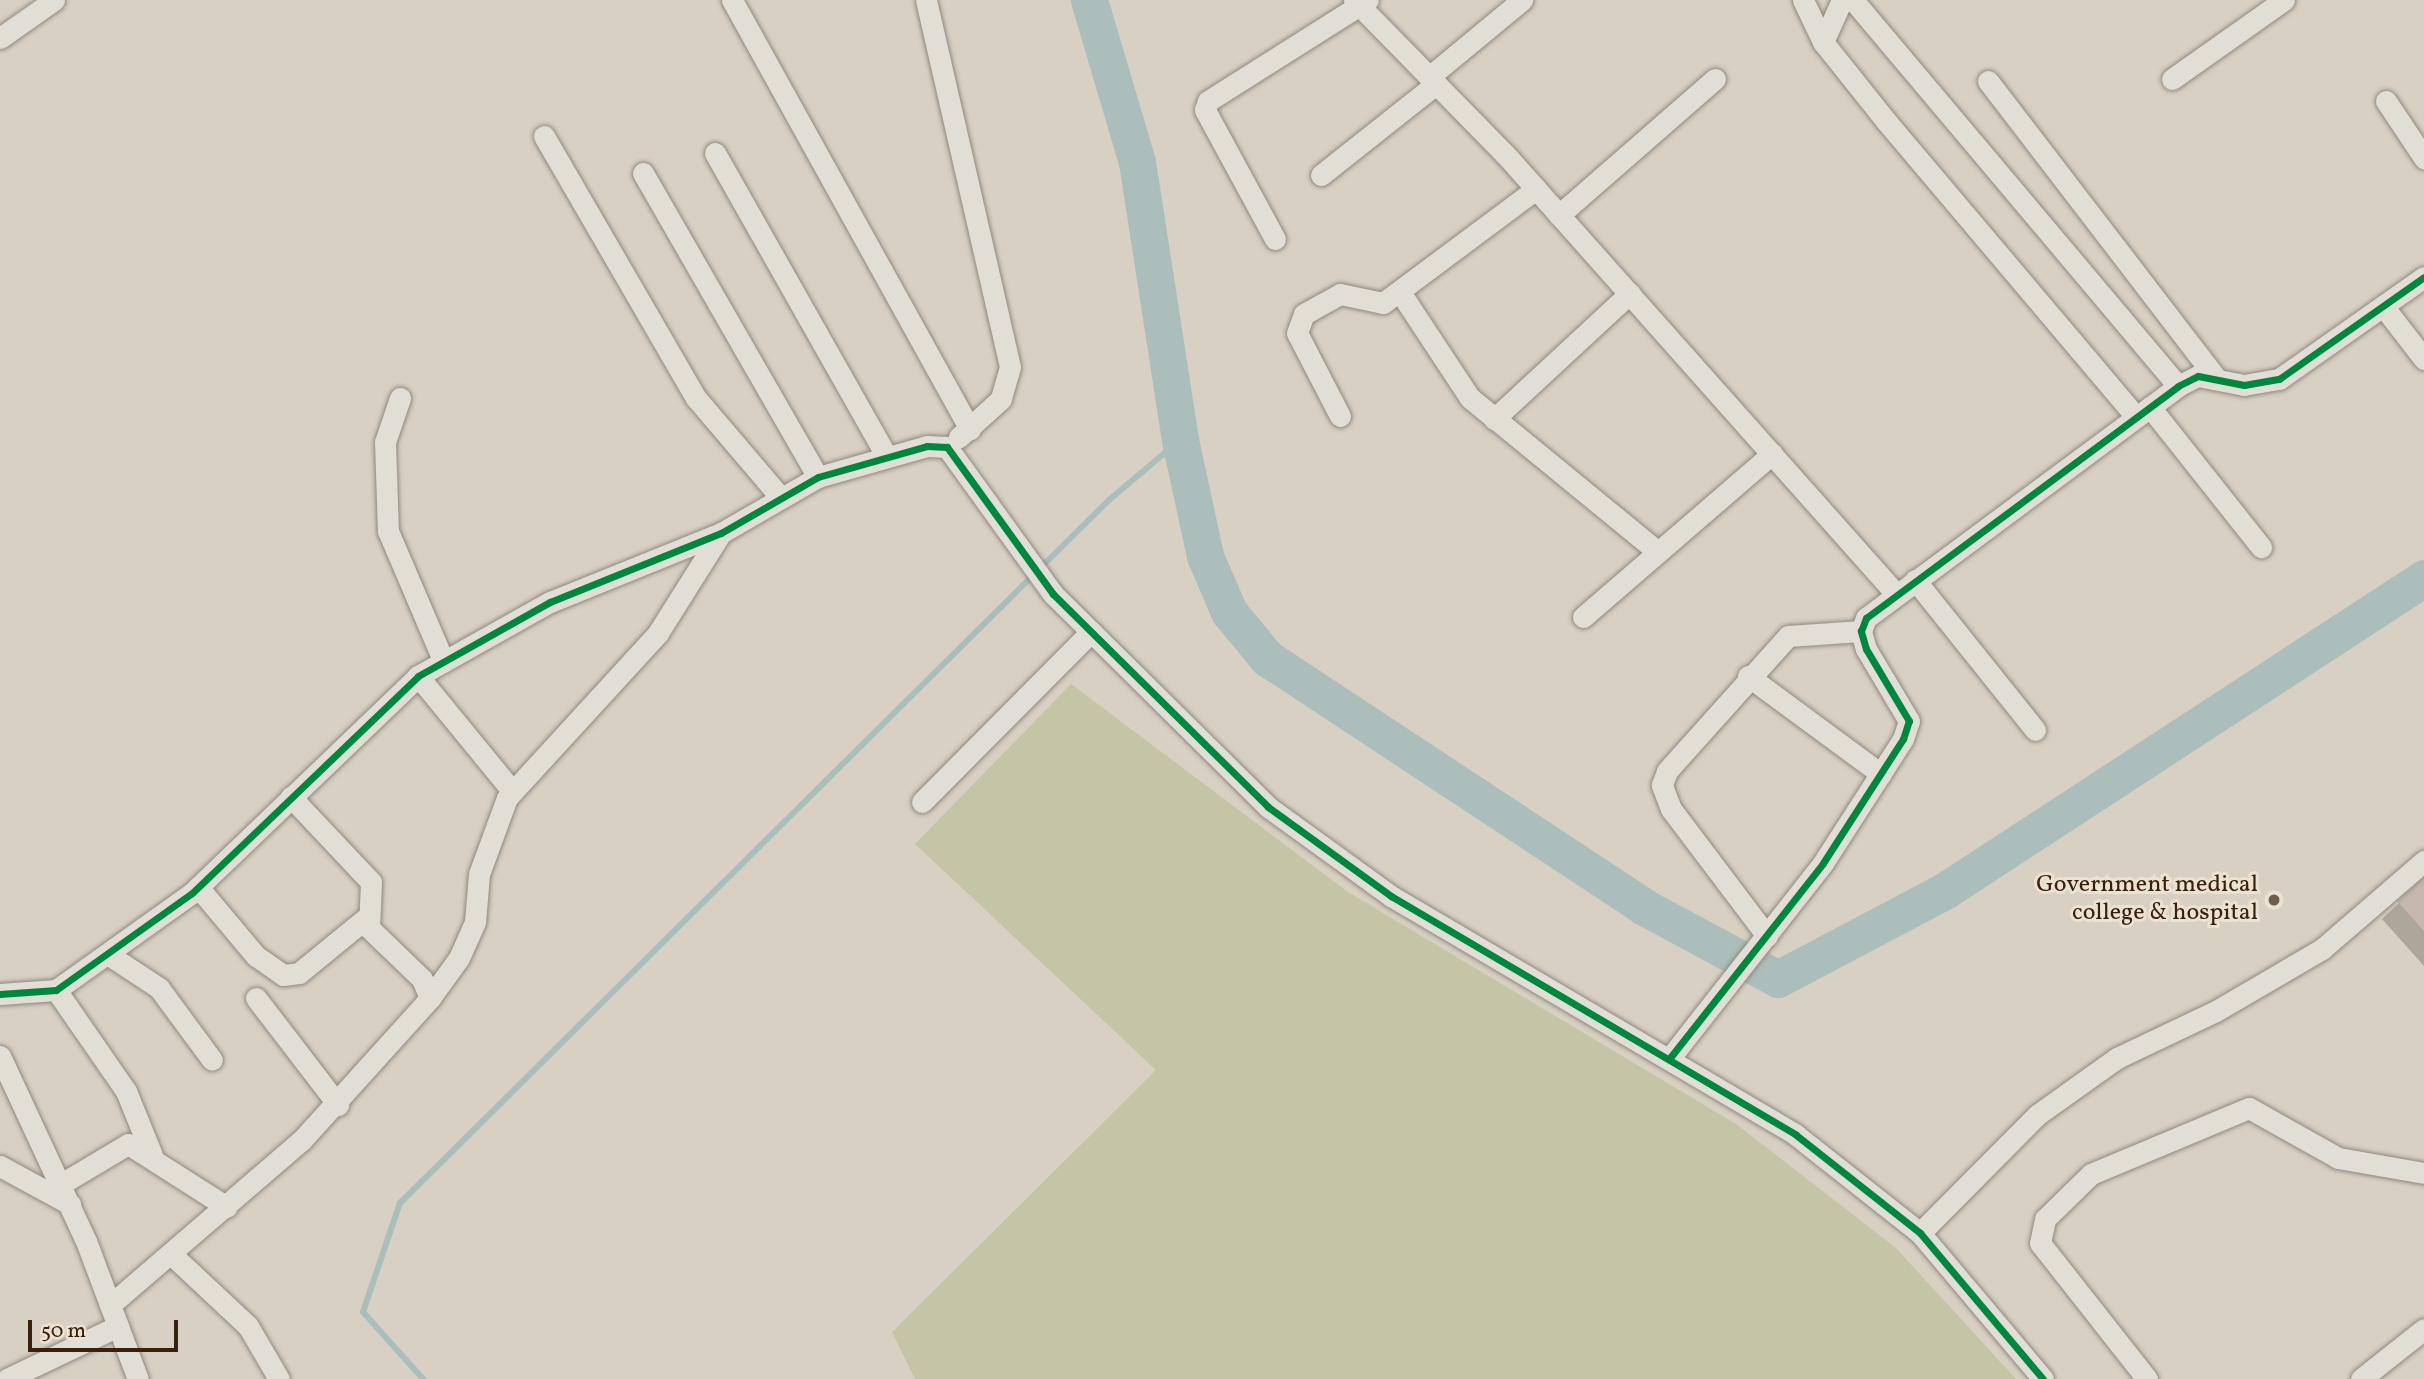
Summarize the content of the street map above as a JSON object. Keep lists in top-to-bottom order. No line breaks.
{"places":["Government medical college & hospital"],"scale_bar":"50 m"}
